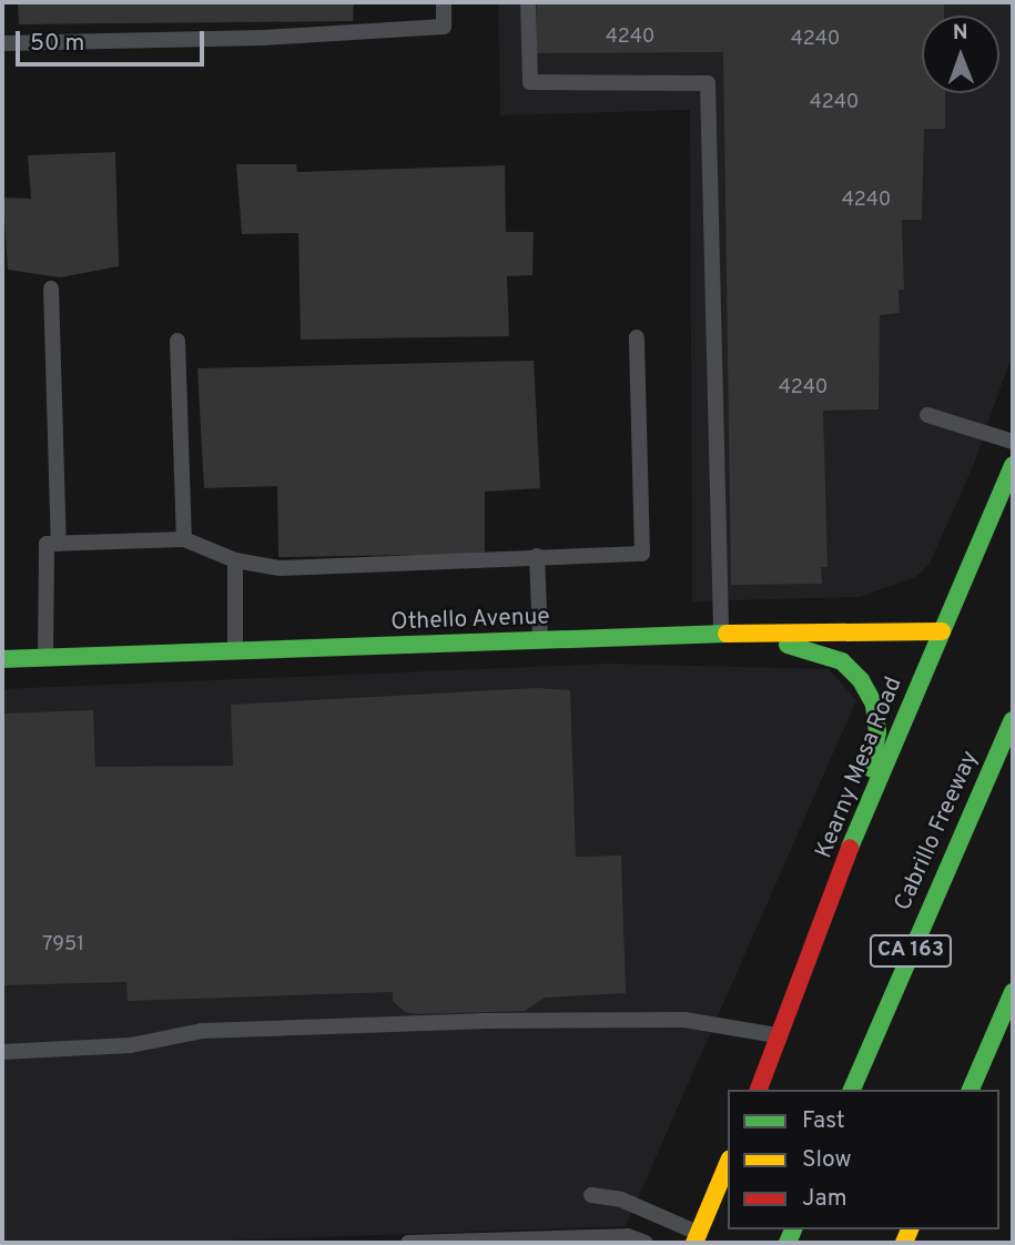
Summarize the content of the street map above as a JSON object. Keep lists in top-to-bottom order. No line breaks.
{"streets":{"main road":["Othello Avenue","Kearny Mesa Road","Cabrillo Freeway","CA 163"]},"crossings":[["Othello Avenue","Kearny Mesa Road"]],"house_numbers":["4240","4240","4240","4240","4240","7951"],"legend":["Fast","Slow","Jam"],"scale_bar":"50 m","north":"top"}
